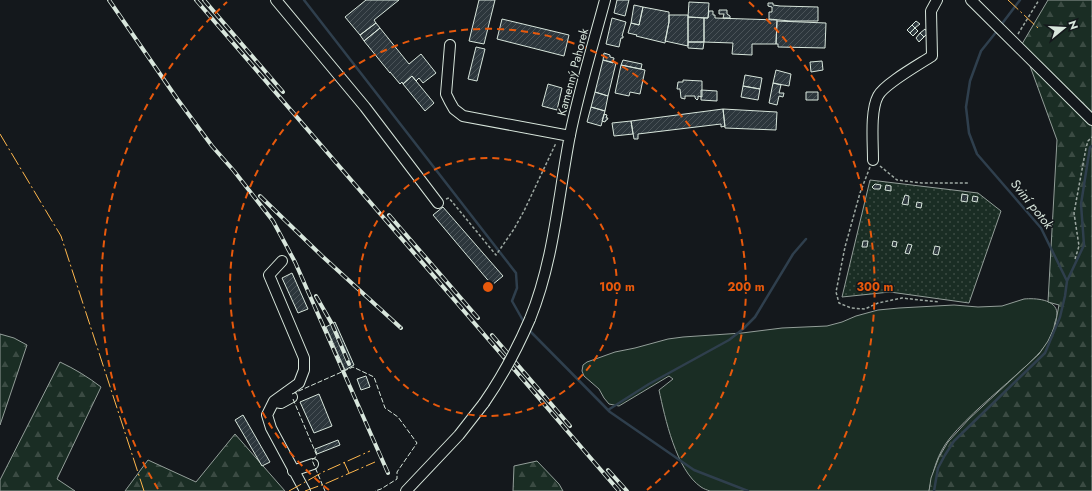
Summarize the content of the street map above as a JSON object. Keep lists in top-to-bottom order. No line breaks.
{"streets":{"street":["Kamenný Pahorek"]},"water":["Sviní potok"],"north":"right","rings":["100 m","200 m","300 m"]}
